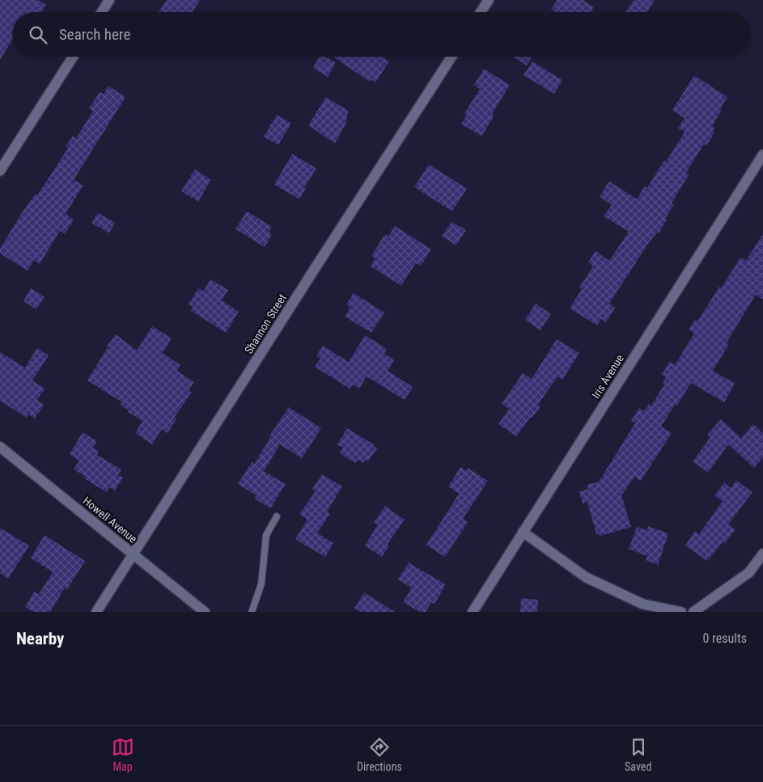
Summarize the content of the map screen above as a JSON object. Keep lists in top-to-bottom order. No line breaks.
{"streets":{"street":["Shannon Street","Iris Avenue","Howell Avenue"]},"crossings":[["Shannon Street","Howell Avenue"]],"page":{"search":"Search here","heading":["Nearby","0 results"],"nav":["Map","Directions","Saved"]}}
